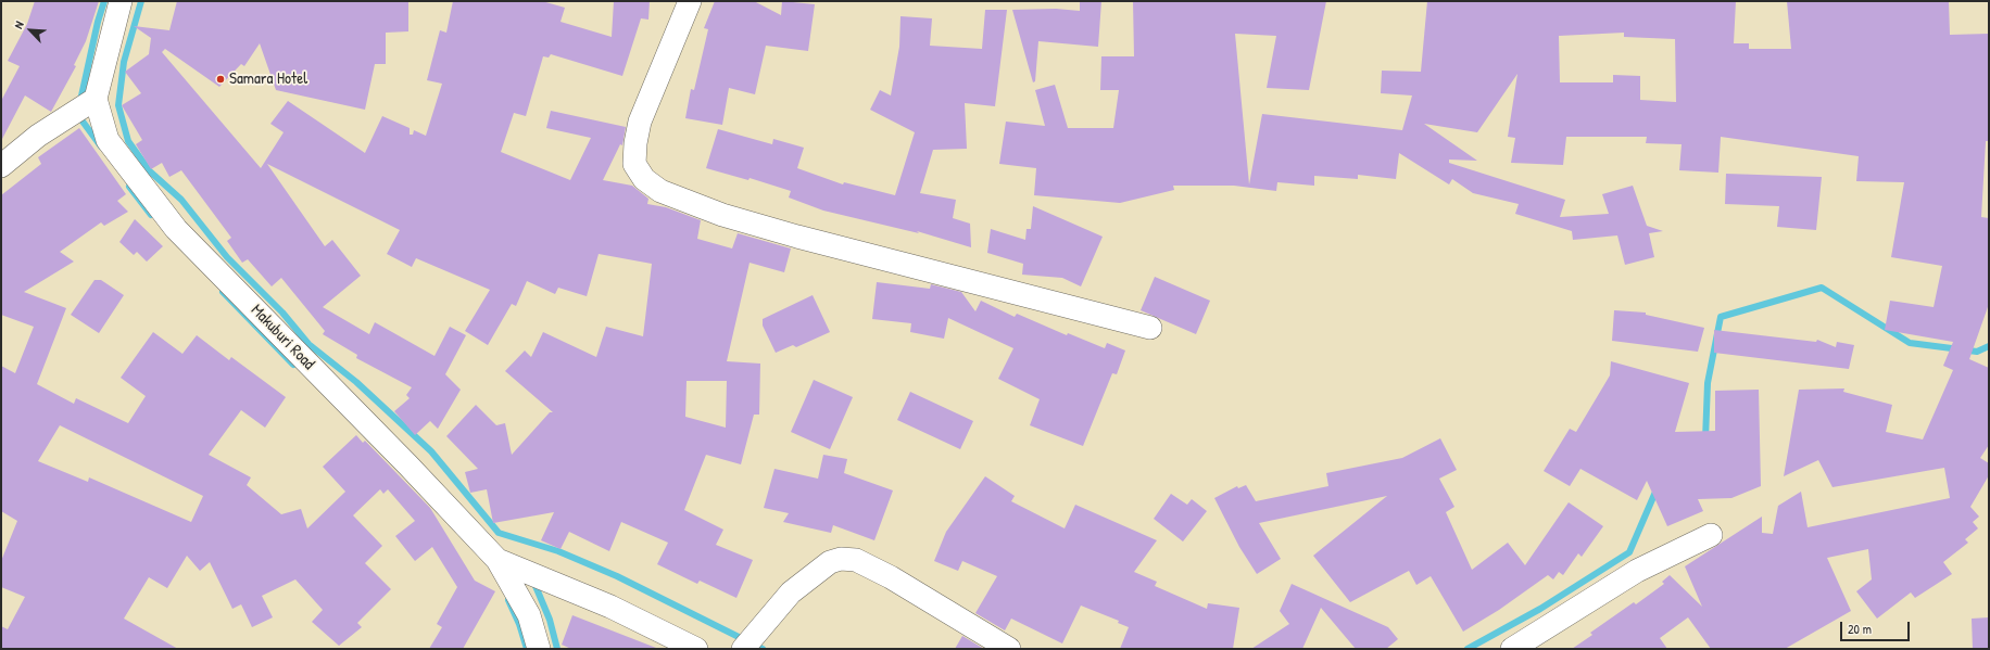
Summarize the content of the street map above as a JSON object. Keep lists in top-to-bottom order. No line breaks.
{"streets":{"street":["Makuburi Road"]},"places":["Samara Hotel"],"scale_bar":"20 m","north":"top left"}
